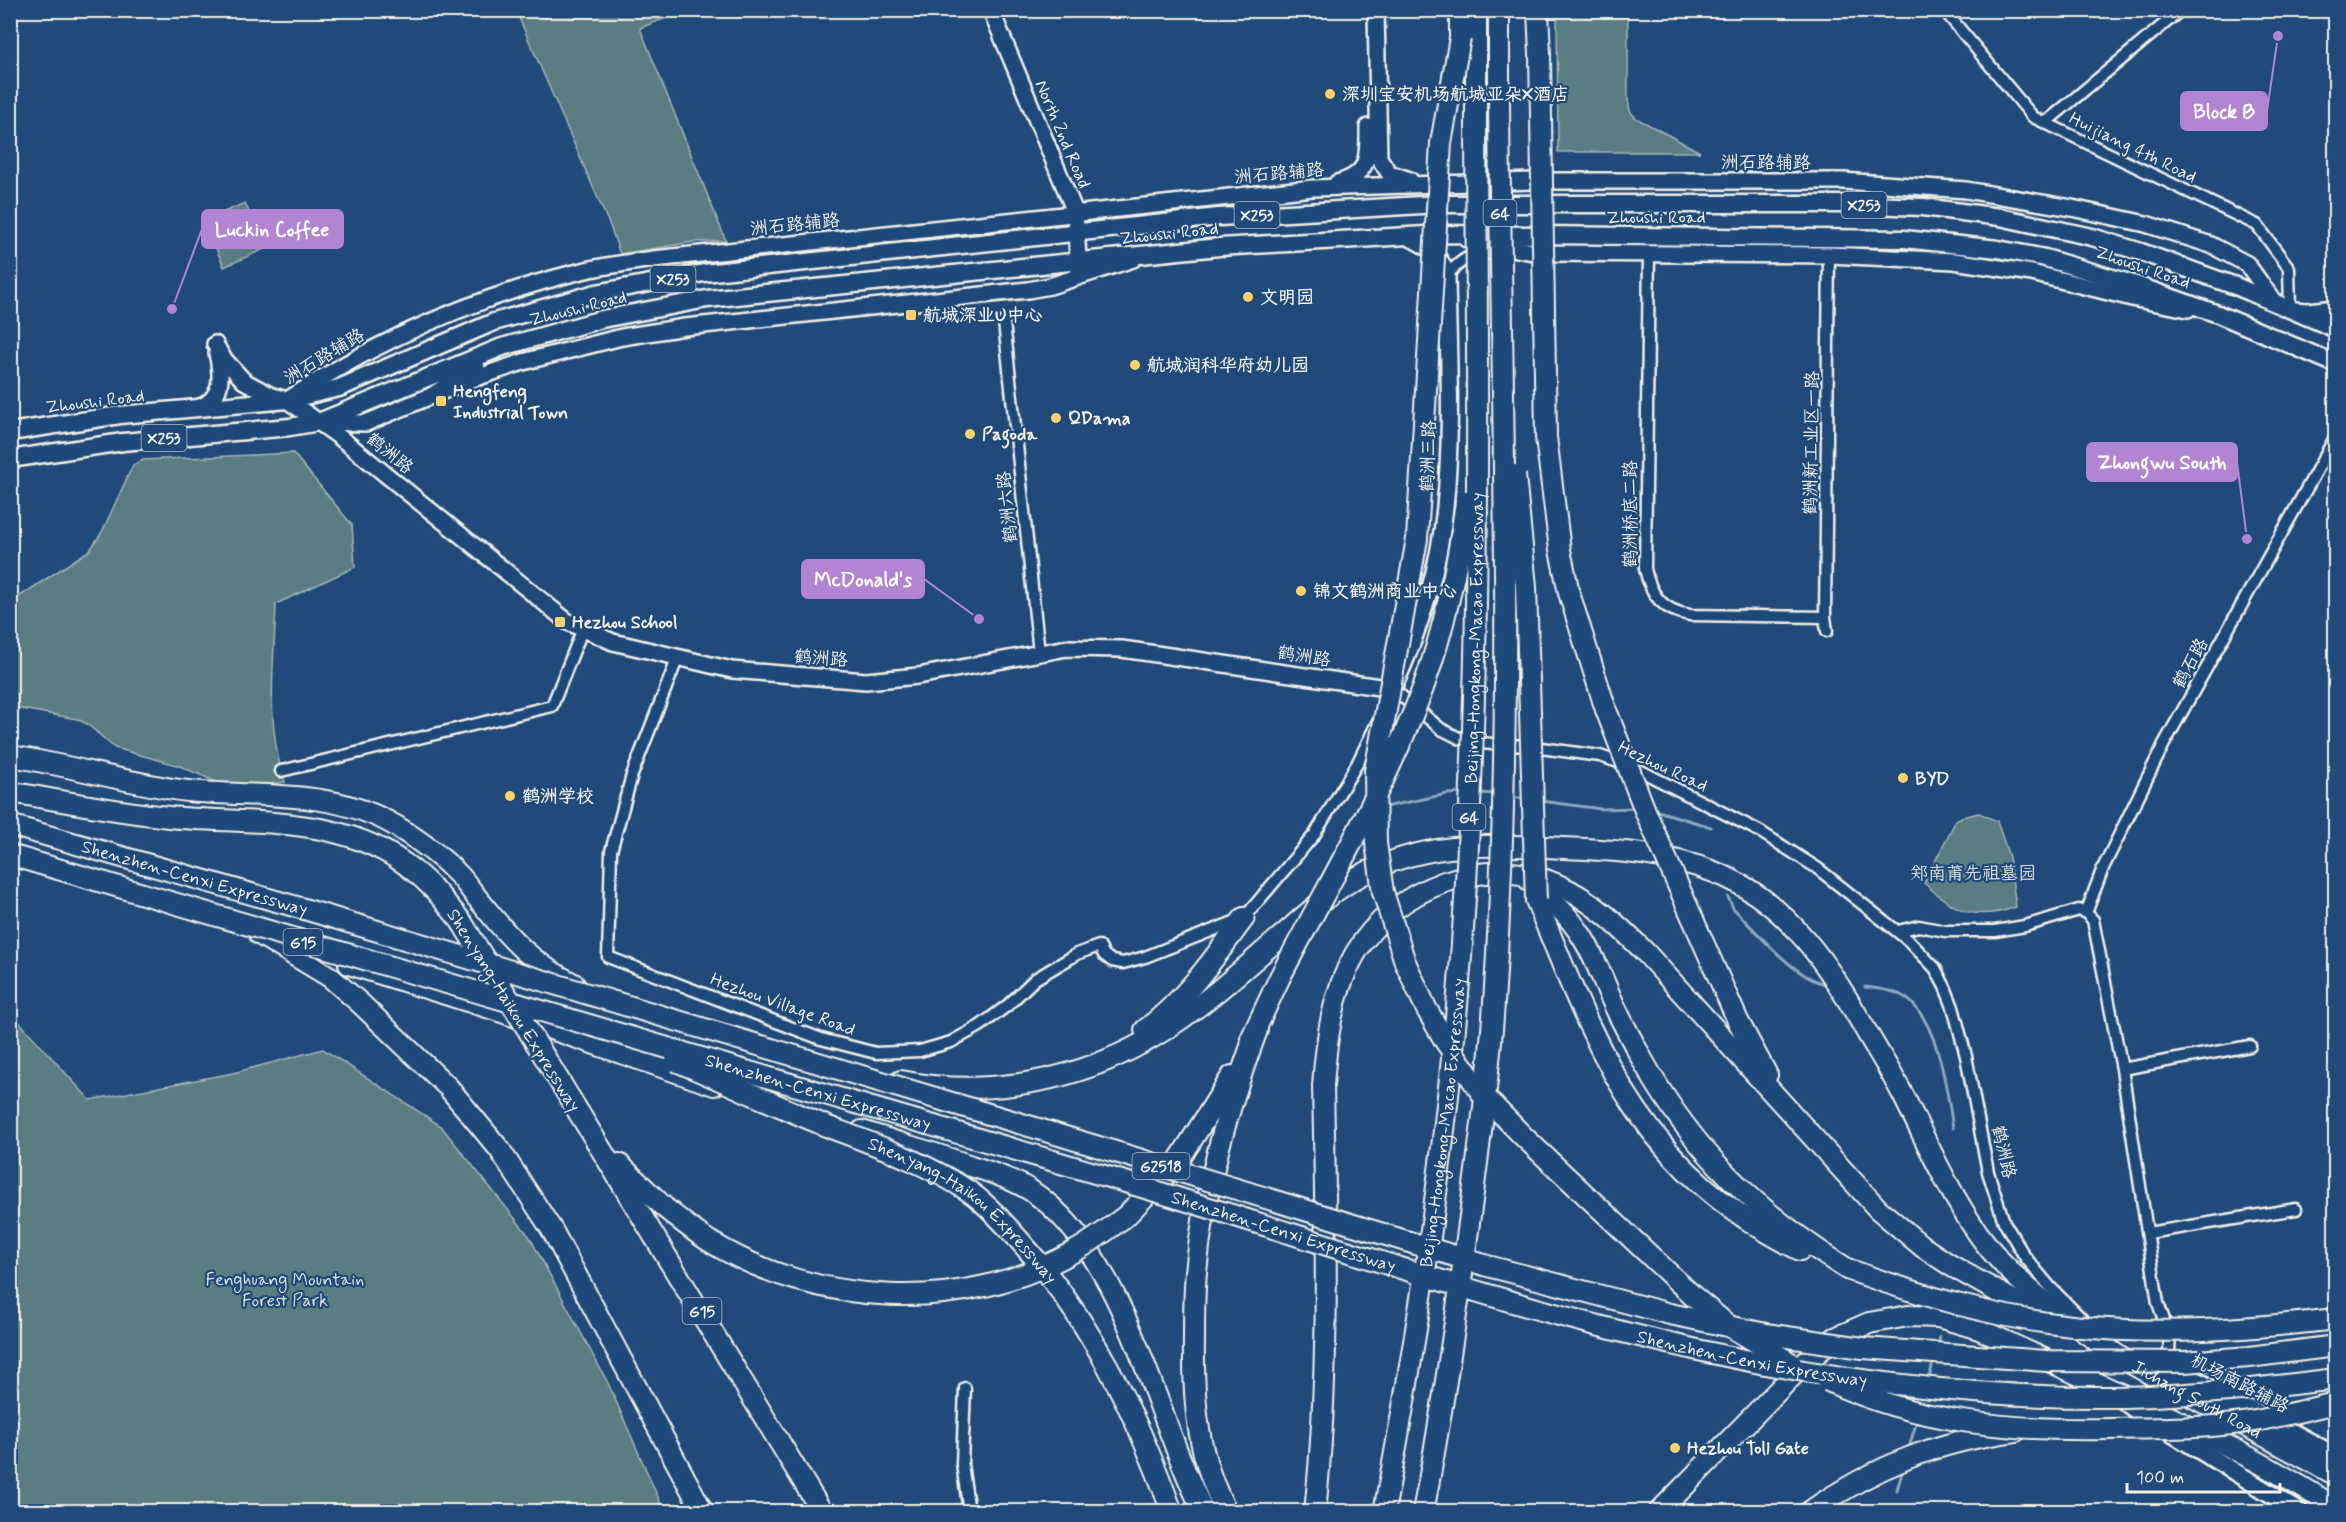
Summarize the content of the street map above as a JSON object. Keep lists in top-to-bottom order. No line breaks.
{"streets":{"highway":["G4","Beijing-Hongkong-Macao Expressway","Shenzhen-Cenxi Expressway","G15","Shenyang-Haikou Expressway","G2518","Jichang South Road"],"main road":["North 2nd Road","洲石路辅路","X253","Zhoushi Road","鹤洲路","鹤洲三路","机场南路辅路"],"street":["Huijiang 4th Road","鹤洲新工业区一路","鹤洲六路","鹤洲桥底二路","鹤石路","Hezhou Road","Hezhou Village Road"]},"crossings":[["North 2nd Road","洲石路辅路"],["North 2nd Road","Zhoushi Road"],["Huijiang 4th Road","洲石路辅路"],["Huijiang 4th Road","Zhoushi Road"],["洲石路辅路","Zhoushi Road"],["洲石路辅路","鹤洲路"],["Zhoushi Road","鹤洲路"],["Zhoushi Road","鹤洲三路"],["鹤洲新工业区一路","鹤洲桥底二路"],["鹤洲路","鹤洲三路"],["鹤洲路","鹤洲六路"],["鹤洲路","Hezhou Road"],["鹤洲路","Hezhou Village Road"],["鹤洲路","机场南路辅路"],["鹤洲路","Jichang South Road"],["鹤洲三路","Hezhou Road"],["鹤洲三路","Hezhou Village Road"],["Hezhou Road","Hezhou Village Road"],["Shenzhen-Cenxi Expressway","Shenyang-Haikou Expressway"],["机场南路辅路","Jichang South Road"]],"parks":["郑南莆先祖墓园","Fenghuang Mountain Forest Park"],"places":{"other":["Block B","深圳宝安机场航城亚朵X酒店","文明园","Luckin Coffee","航城润科华府幼儿园","QDama","Pagoda","Zhongwu South","锦文鹤洲商业中心","McDonald's","BYD","鹤洲学校","Hezhou Toll Gate"],"transit":["航城深业U中心","Hengfeng Industrial Town","Hezhou School"]},"scale_bar":"100 m"}
